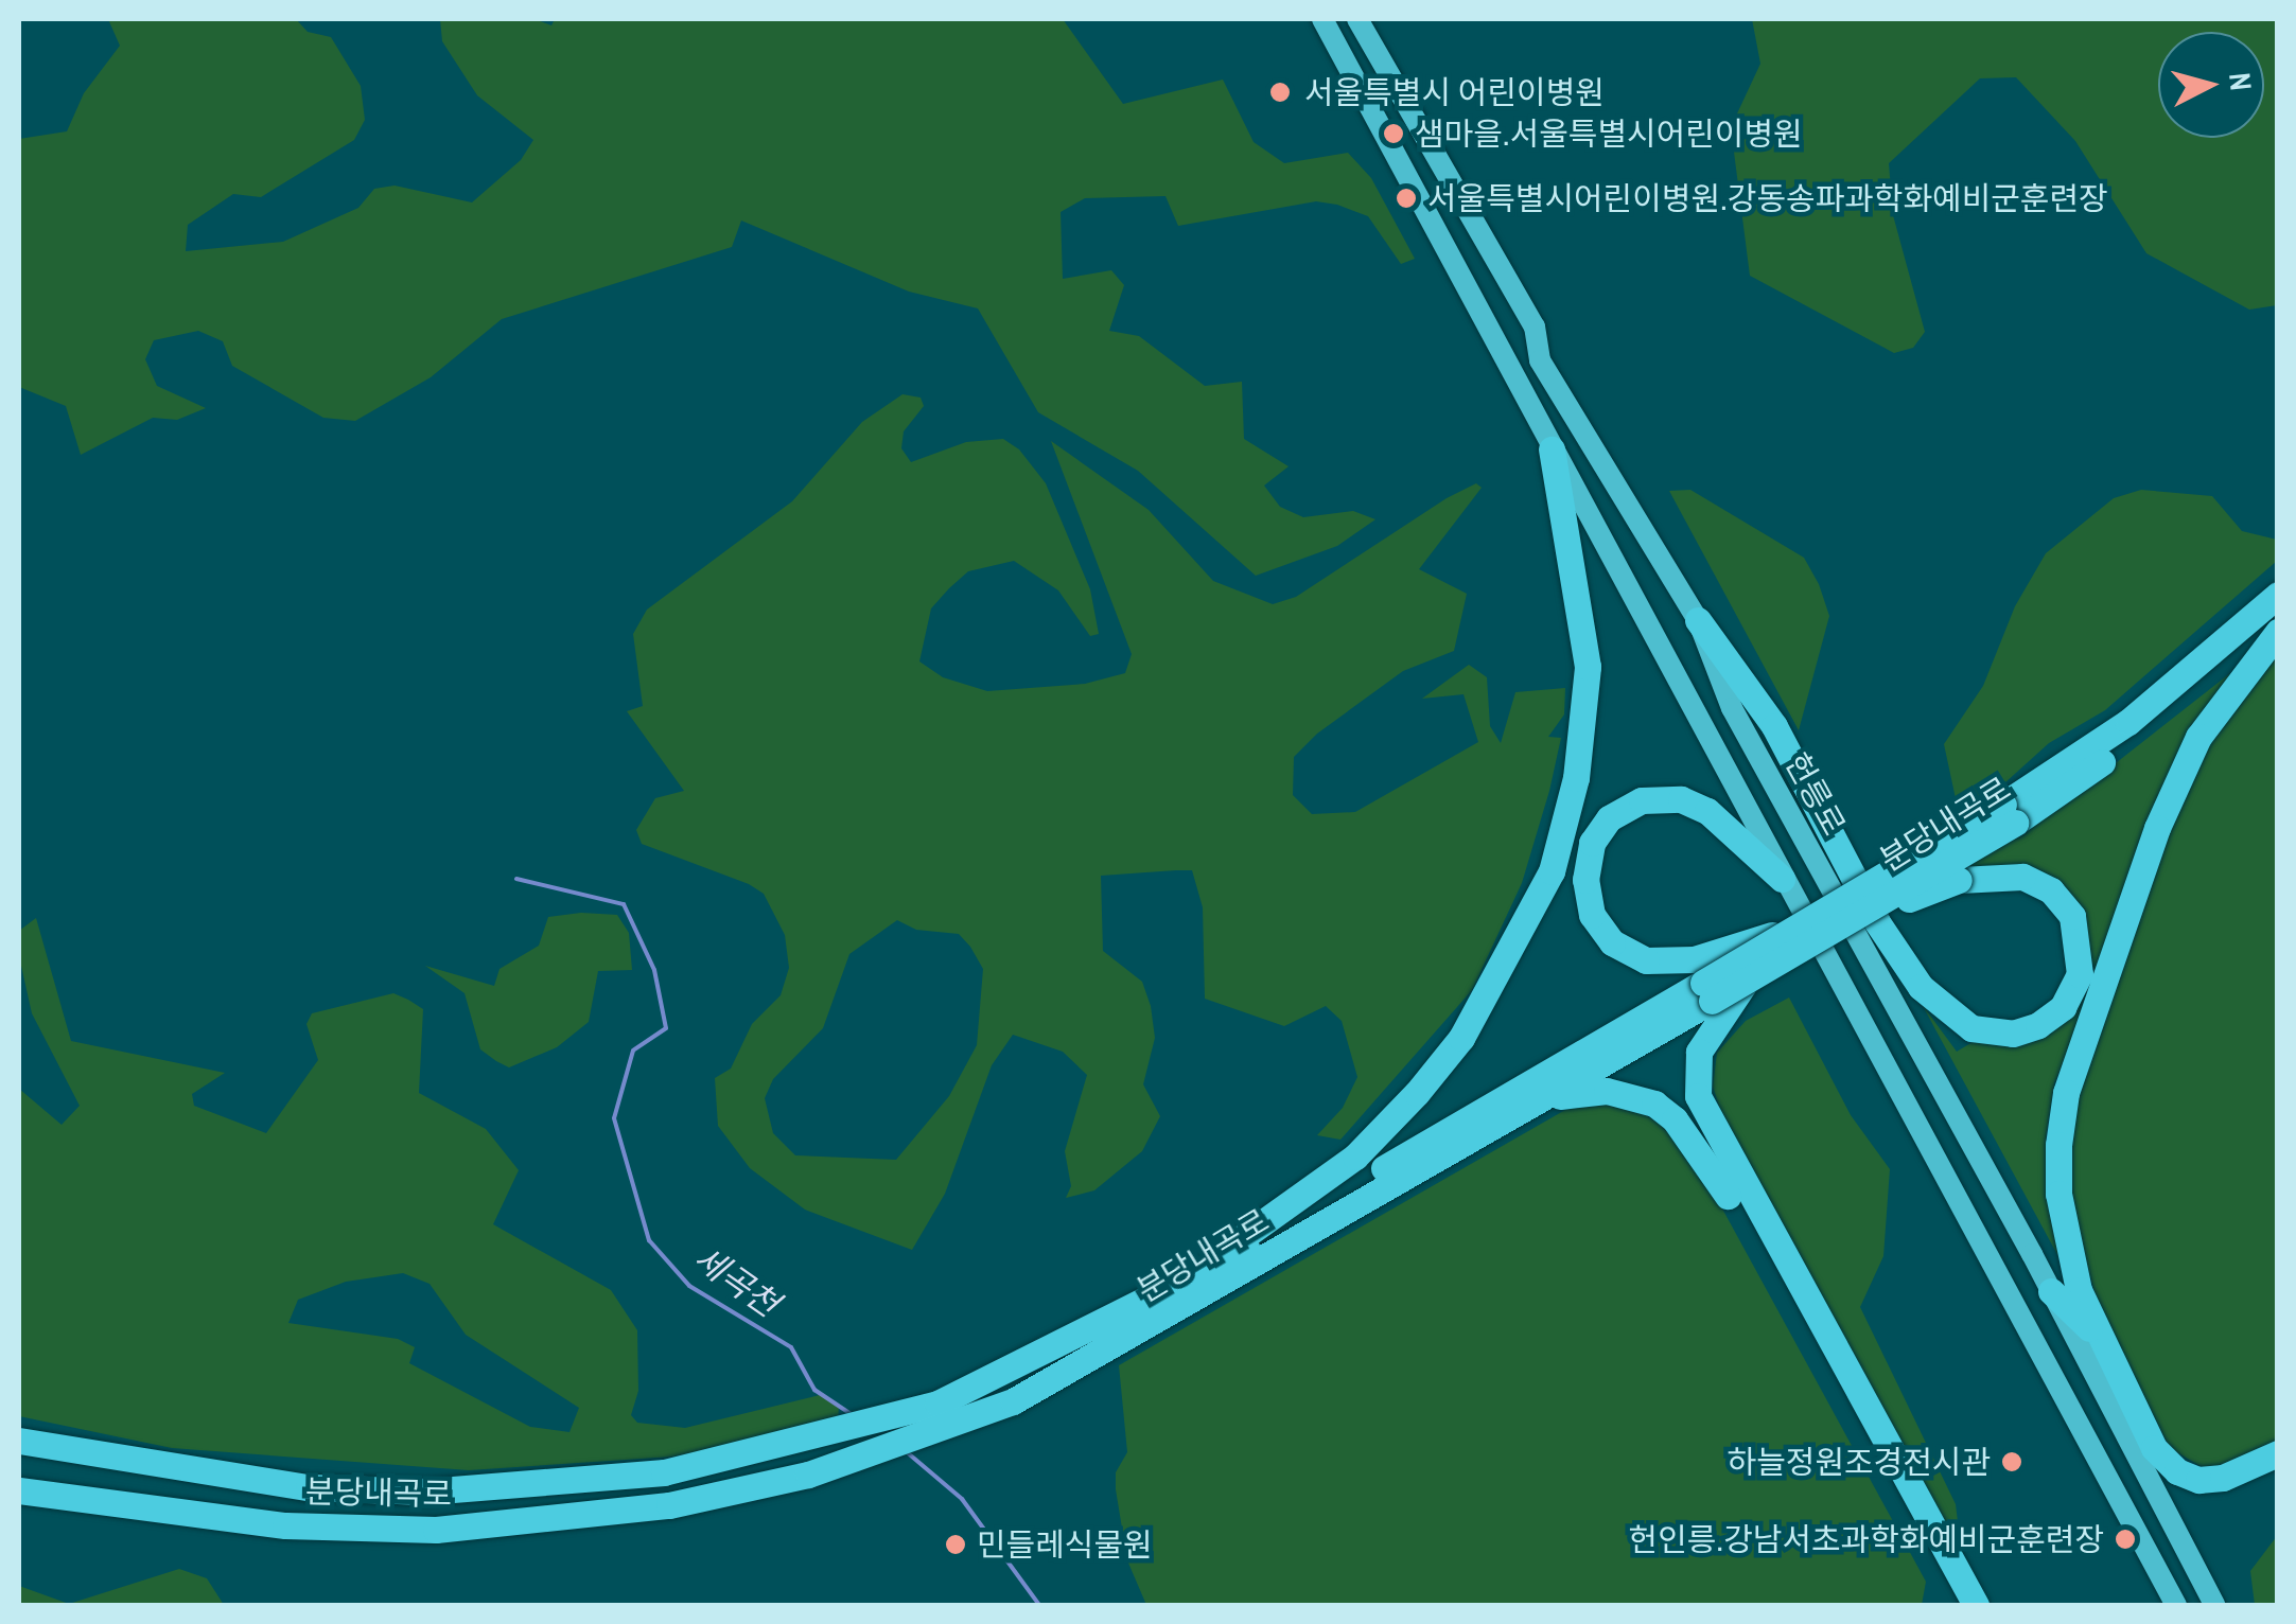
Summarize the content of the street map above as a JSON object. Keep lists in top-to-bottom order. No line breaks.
{"streets":{"highway":["분당내곡로"],"main road":["헌릉로"]},"water":["세곡천"],"places":["서울특별시 어린이병원","샘마을.서울특별시어린이병원","서울특별시어린이병원.강동송파과학화예비군훈련장","하늘정원조경전시관","헌인릉.강남서초과학화예비군훈련장","민들레식물원"],"north":"right"}
